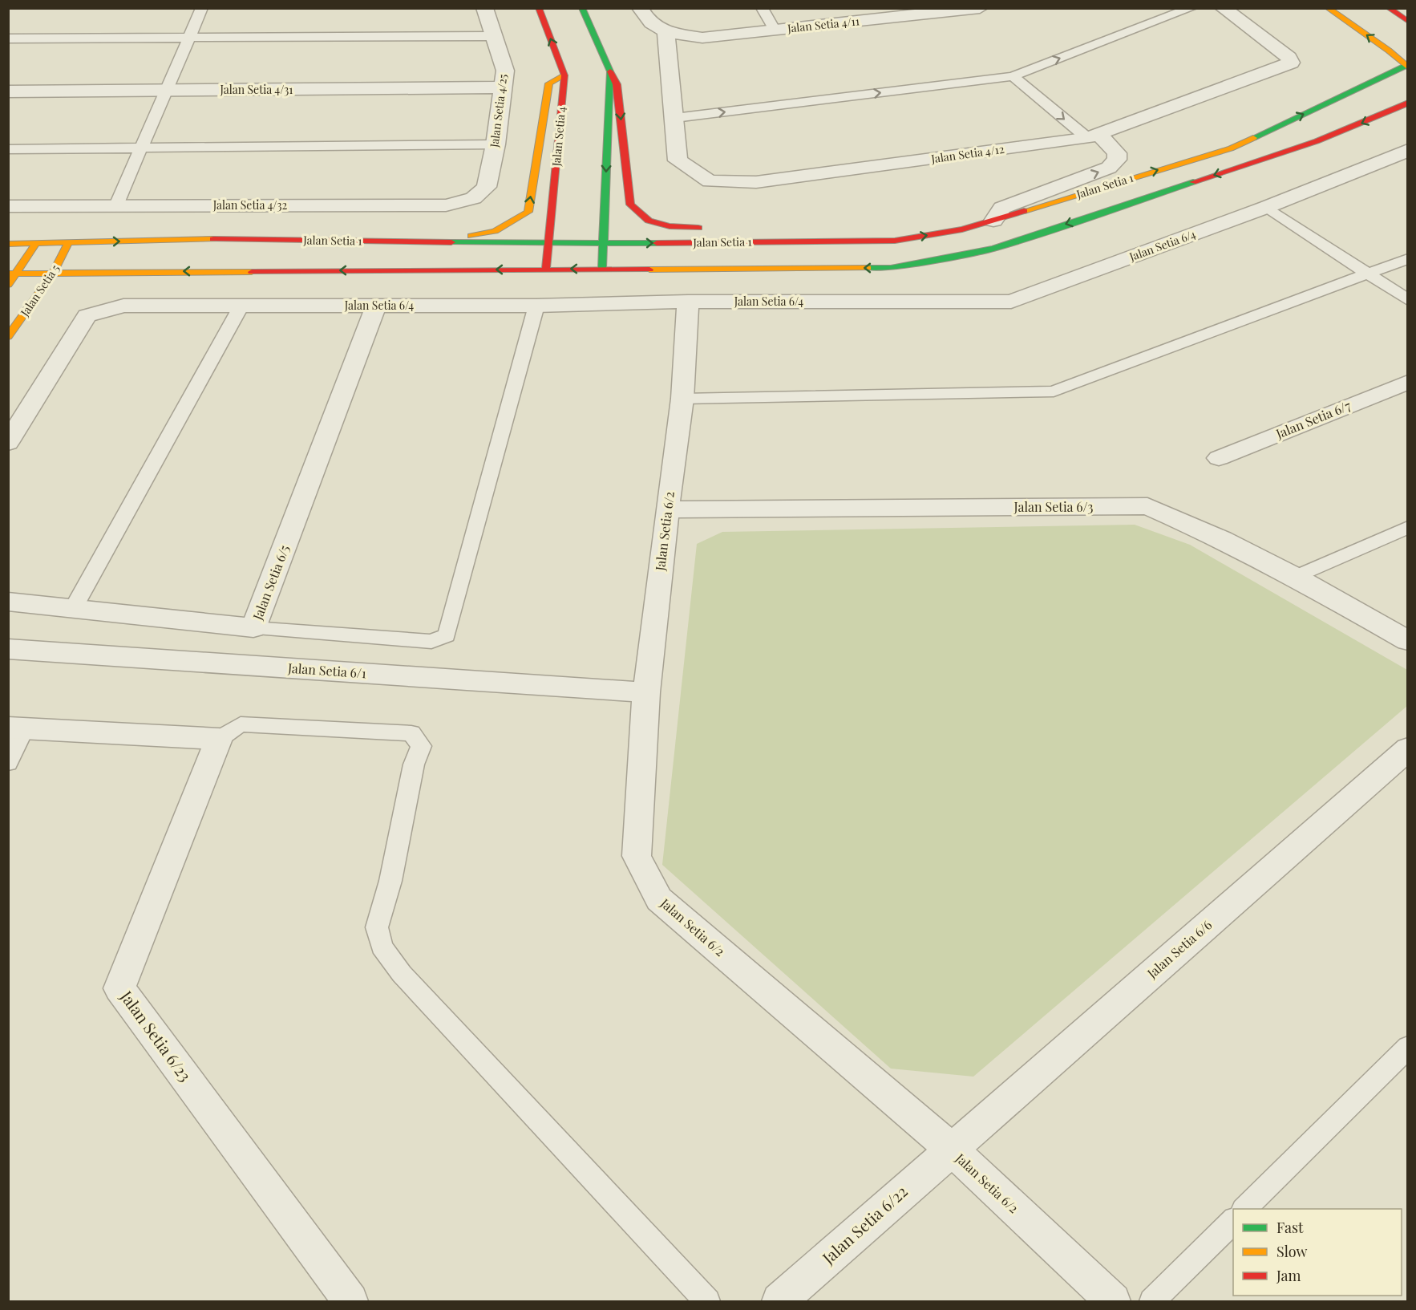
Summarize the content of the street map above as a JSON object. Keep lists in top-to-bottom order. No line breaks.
{"streets":{"main road":["Jalan Setia 4","Jalan Setia 1","Jalan Setia 5"],"street":["Jalan Setia 4/11","Jalan Setia 4/31","Jalan Setia 4/25","Jalan Setia 4/12","Jalan Setia 4/32","Jalan Setia 6/4","Jalan Setia 6/7","Jalan Setia 6/3","Jalan Setia 6/2","Jalan Setia 6/5","Jalan Setia 6/1","Jalan Setia 6/6","Jalan Setia 6/23","Jalan Setia 6/22"]},"crossings":[["Jalan Setia 4/11","Jalan Setia 4/12"],["Jalan Setia 4/31","Jalan Setia 4/25"],["Jalan Setia 4/25","Jalan Setia 4/32"],["Jalan Setia 4","Jalan Setia 1"],["Jalan Setia 1","Jalan Setia 5"],["Jalan Setia 6/4","Jalan Setia 6/2"],["Jalan Setia 6/4","Jalan Setia 6/5"],["Jalan Setia 6/3","Jalan Setia 6/2"],["Jalan Setia 6/2","Jalan Setia 6/1"],["Jalan Setia 6/2","Jalan Setia 6/6"],["Jalan Setia 6/2","Jalan Setia 6/22"],["Jalan Setia 6/6","Jalan Setia 6/22"]],"legend":["Fast","Slow","Jam"]}
